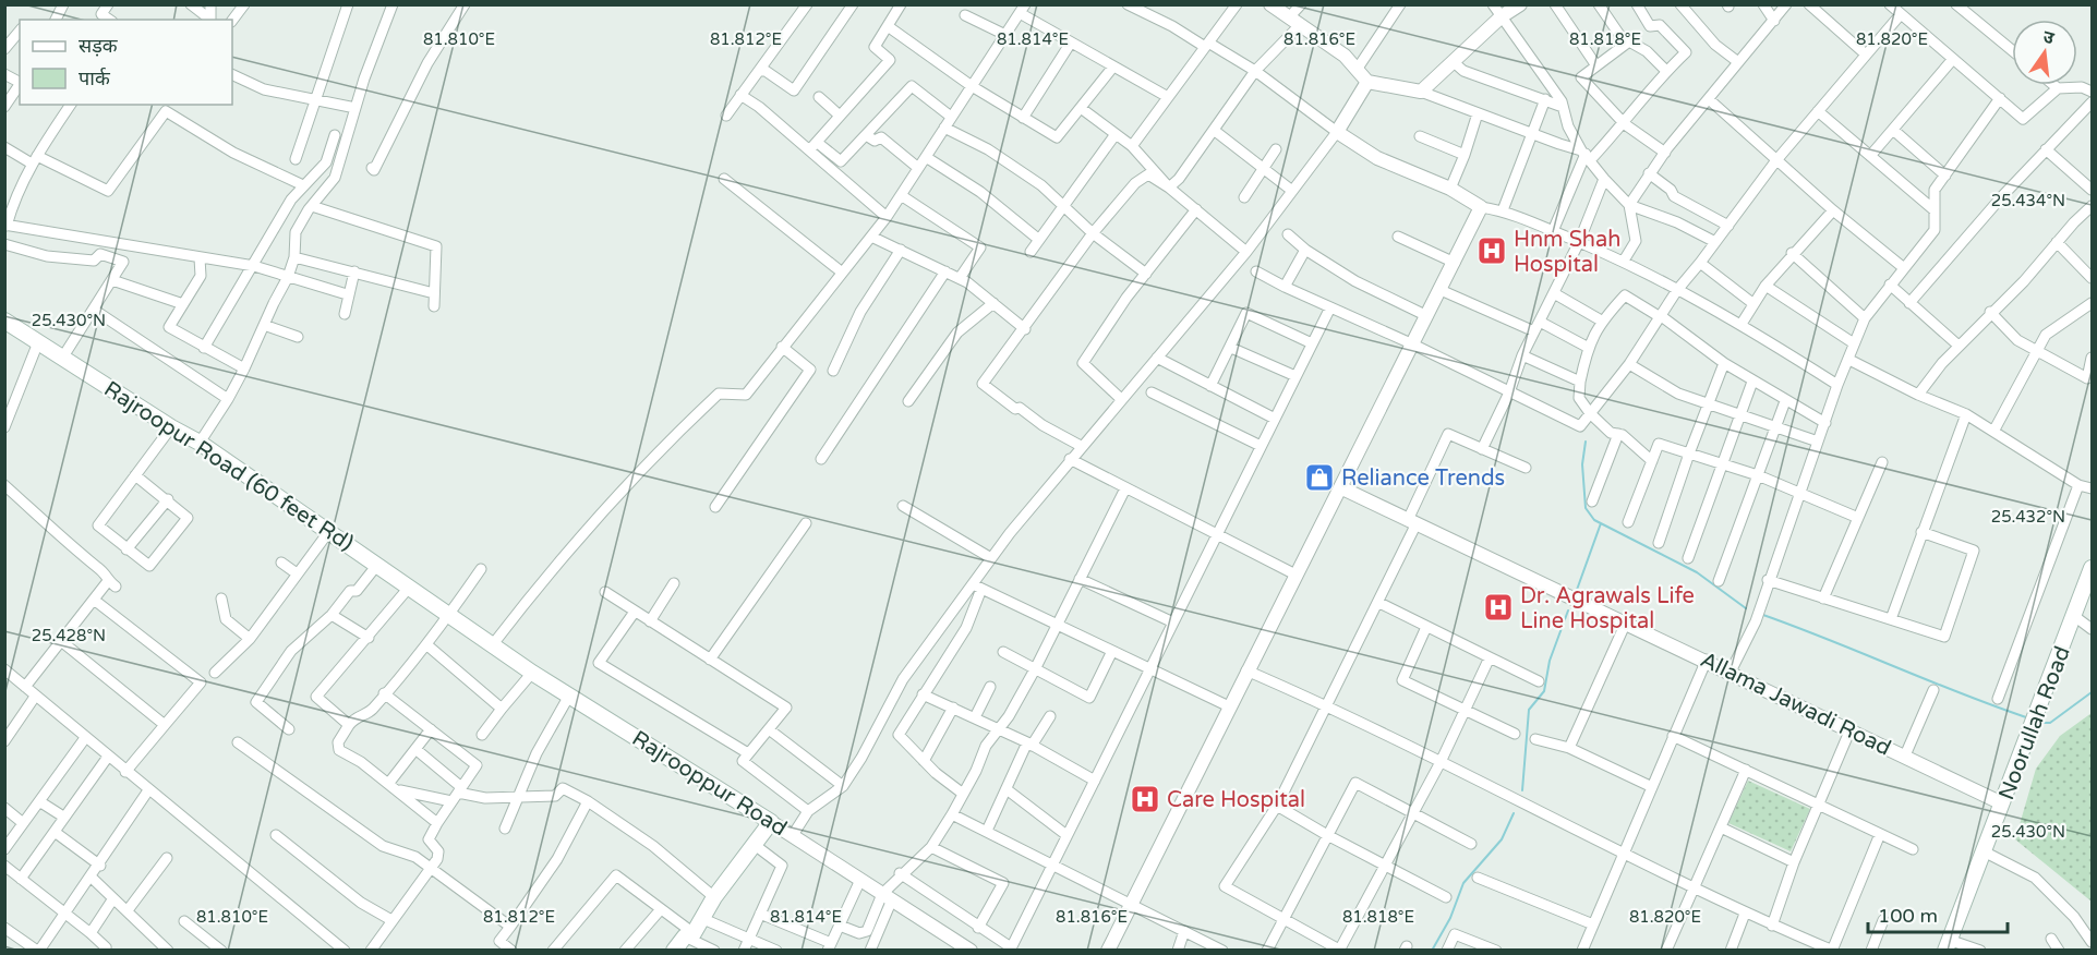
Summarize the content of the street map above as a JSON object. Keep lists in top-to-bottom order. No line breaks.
{"streets":{"main road":["Rajroopur Road (60 feet Rd)","Noorullah Road","Rajrooppur Road"],"street":["Allama Jawadi Road"]},"crossings":[["Rajroopur Road (60 feet Rd)","Rajrooppur Road"],["Allama Jawadi Road","Noorullah Road"]],"places":{"hospital":["Hnm Shah Hospital","Dr. Agrawals Life Line Hospital","Care Hospital"],"shop":["Reliance Trends"]},"legend":["सड़क","पार्क"],"scale_bar":"100 m","north":"top","coordinates":["81.810°E","81.812°E","81.814°E","81.816°E","81.818°E","81.820°E","25.434°N","25.430°N","25.432°N","25.428°N"]}
